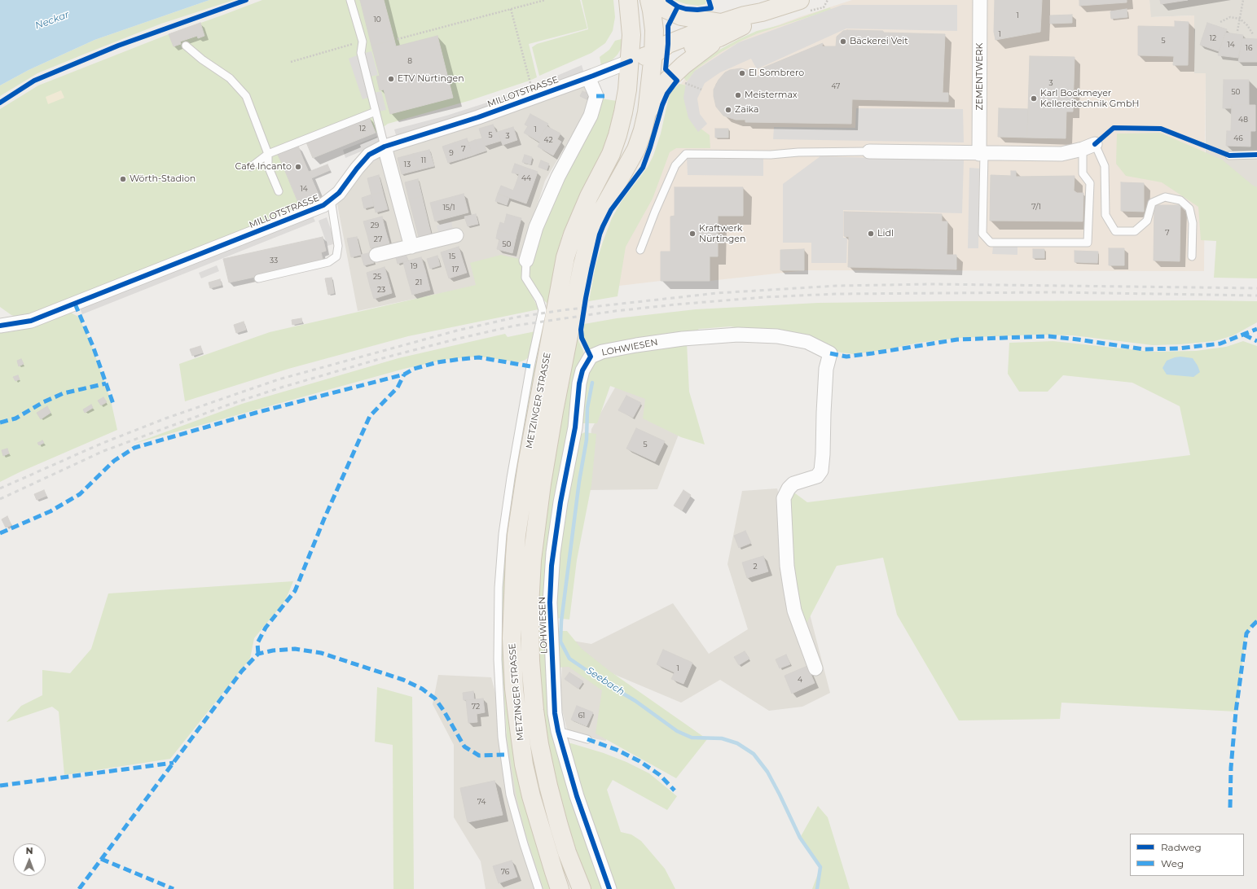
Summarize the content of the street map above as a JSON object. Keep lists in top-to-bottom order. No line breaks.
{"streets":{"main road":["METZINGER STRASSE"],"street":["ZEMENTWERK","MILLOTSTRASSE","LOHWIESEN"]},"crossings":[["MILLOTSTRASSE","METZINGER STRASSE"]],"water":["Neckar","Seebach"],"places":["Bäckerei Veit","El Sombrero","ETV Nürtingen","Meistermax","Karl Bockmeyer Kellereitechnik GmbH","Zaika","Café Incanto","Wörth-Stadion","Kraftwerk Nürtingen","Lidl"],"house_numbers":["1","10","1","12","5","14","16","8","3","47","50","48","12","1","5","3","46","42","7","9","11","13","44","14","7/1","15/1","29","7","27","50","15","33","19","17","25","21","23","5","2","1","4","72","61","74","76"],"legend":["Radweg","Weg"],"north":"top"}
